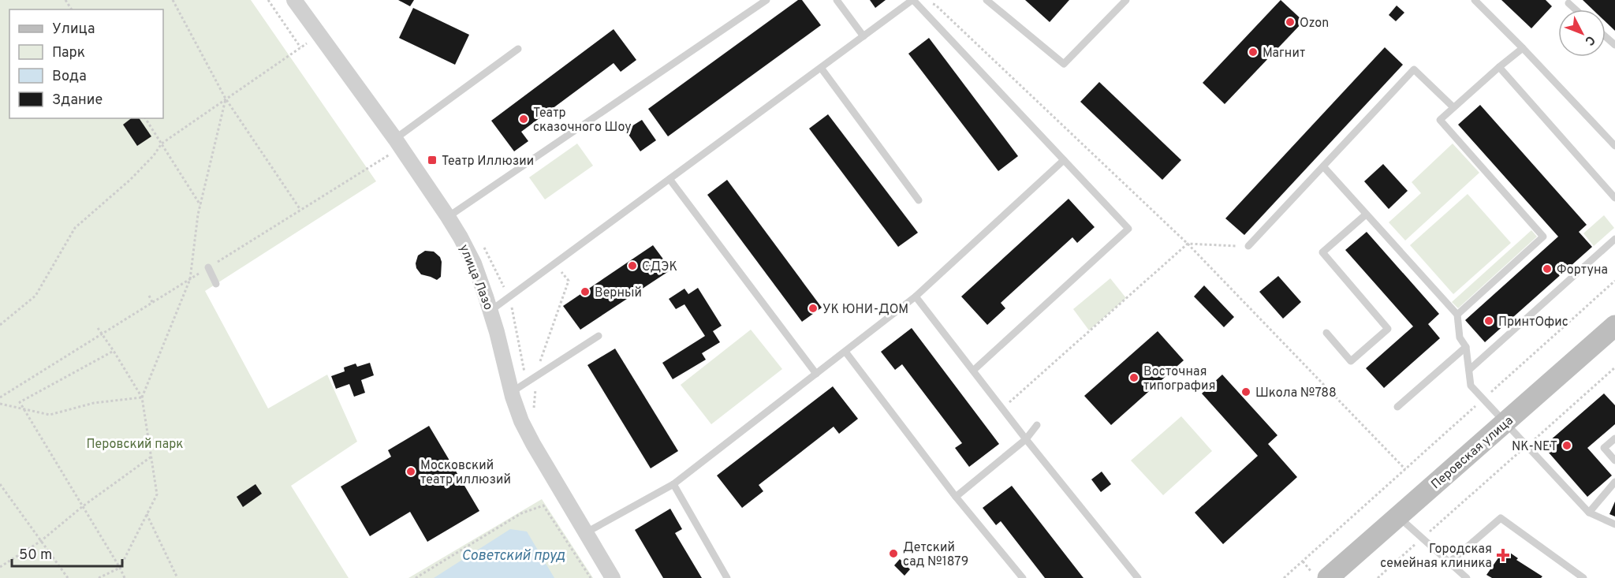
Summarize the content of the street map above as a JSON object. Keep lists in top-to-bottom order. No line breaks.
{"streets":{"main road":["Перовская улица"],"street":["улица Лазо"]},"water":["Советский пруд"],"parks":["Перовский парк"],"places":{"other":["Ozon","Магнит","Театр сказочного Шоу","СДЭК","Фортуна","Верный","УК ЮНИ-ДОМ","ПринтОфис","Восточная типография","Школа №788","NK-NET","Московский театр иллюзий","Детский сад №1879"],"transit":["Театр Иллюзии"],"health":["Городская семейная клиника"]},"legend":["Улица","Парк","Вода","Здание"],"scale_bar":"50 m","north":"bottom right"}
